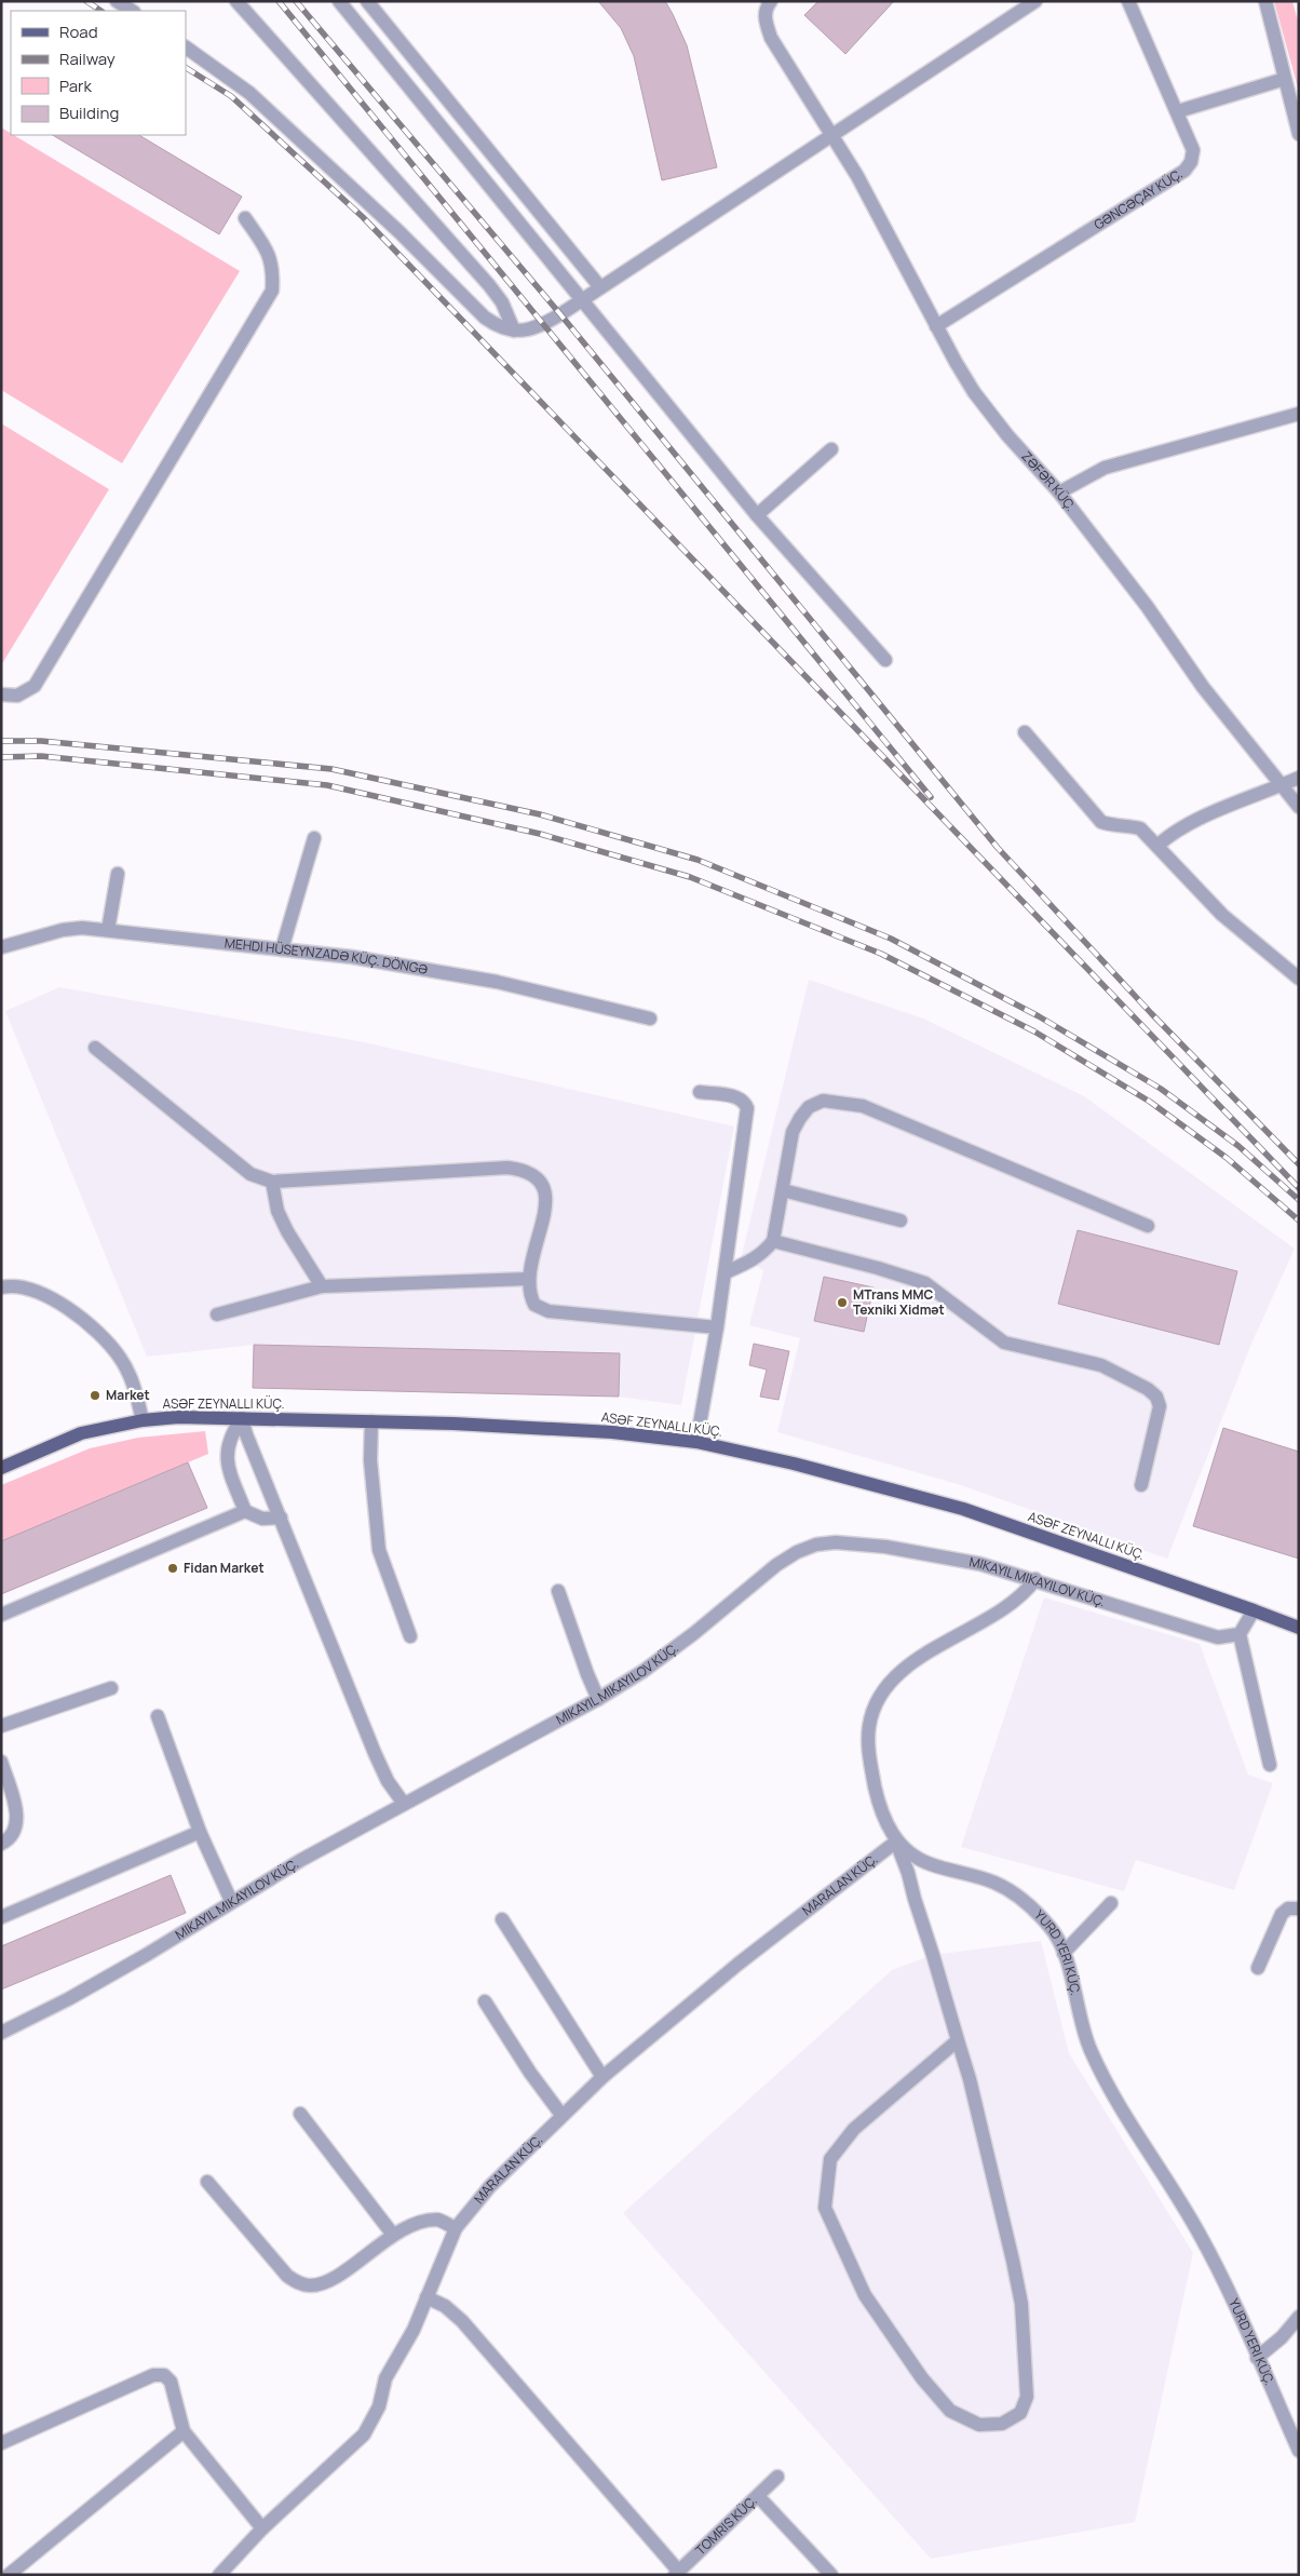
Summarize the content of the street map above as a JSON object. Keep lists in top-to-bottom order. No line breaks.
{"streets":{"street":["GƏNCƏÇAY KÜÇ.","ZƏFƏR KÜÇ.","MEHDI HÜSEYNZADƏ KÜÇ. DÖNGƏ","MARALAN KÜÇ.","YURD YERI KÜÇ.","TOMRIS KÜÇ."]},"crossings":[["GƏNCƏÇAY KÜÇ.","ZƏFƏR KÜÇ."],["MARALAN KÜÇ.","YURD YERI KÜÇ."]],"places":["MTrans MMC Texniki Xidmət","Market","Fidan Market"],"legend":["Road","Railway","Park","Building"]}
